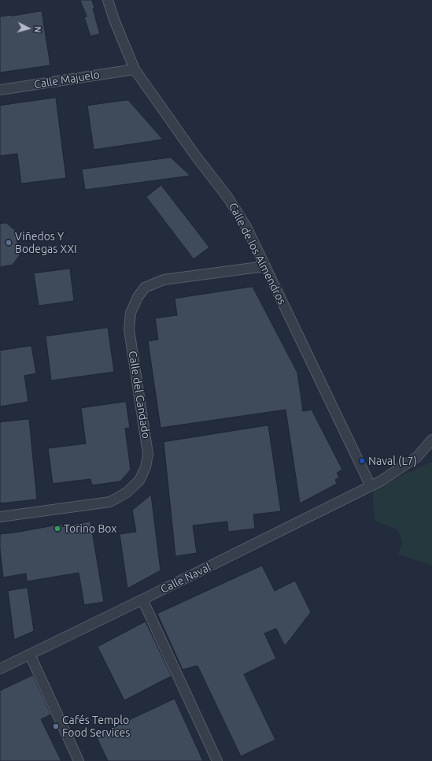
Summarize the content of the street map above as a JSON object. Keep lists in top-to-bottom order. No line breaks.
{"streets":{"street":["Calle Majuelo","Calle de los Almendros","Calle del Candado","Calle Naval"]},"crossings":[["Calle Majuelo","Calle de los Almendros"],["Calle de los Almendros","Calle del Candado"],["Calle de los Almendros","Calle Naval"]],"places":["Viñedos Y Bodegas XXI","Naval (L7)","Torino Box","Cafés Templo Food Services"],"north":"right"}
